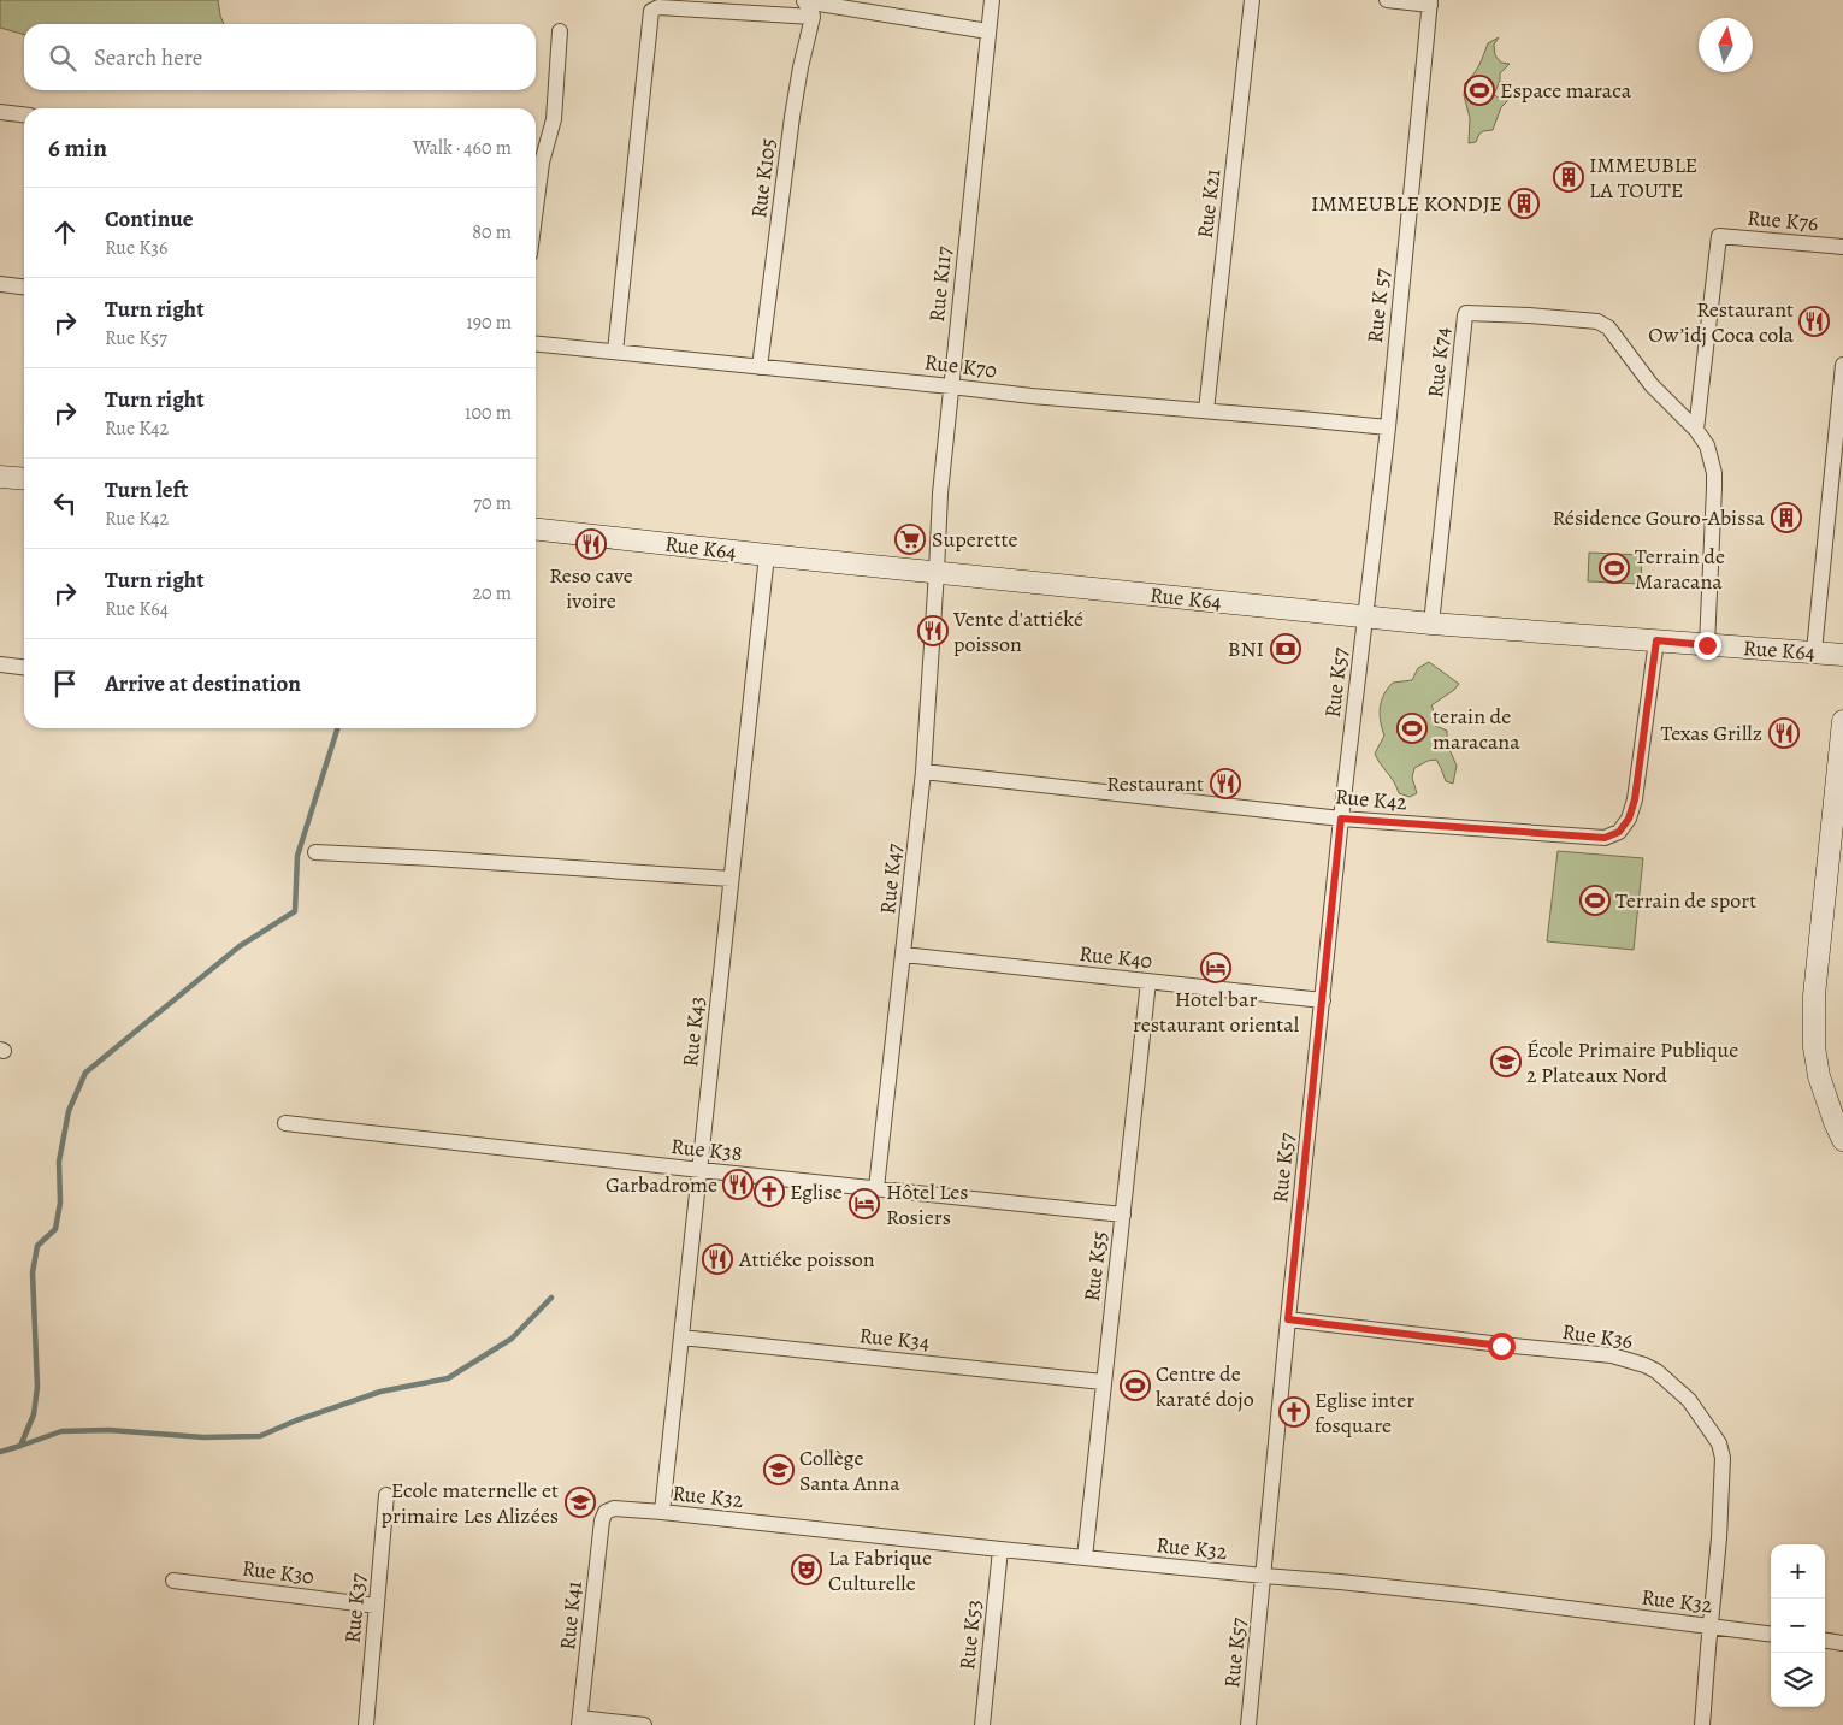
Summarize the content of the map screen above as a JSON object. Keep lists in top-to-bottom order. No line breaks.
{"streets":{"street":["Rue K105","Rue K21","Rue K76","Rue K117","Rue K 57","Rue K74","Rue K70","Rue K64","Rue K57","Rue K42","Rue K47","Rue K40","Rue K43","Rue K38","Rue K55","Rue K36","Rue K34","Rue K32","Rue K30","Rue K37","Rue K41","Rue K53"]},"crossings":[["Rue K105","Rue K70"],["Rue K21","Rue K70"],["Rue K76","Rue K74"],["Rue K117","Rue K70"],["Rue K117","Rue K64"],["Rue K117","Rue K47"],["Rue K 57","Rue K70"],["Rue K 57","Rue K64"],["Rue K 57","Rue K57"],["Rue K74","Rue K64"],["Rue K64","Rue K57"],["Rue K64","Rue K42"],["Rue K64","Rue K47"],["Rue K64","Rue K43"],["Rue K57","Rue K42"],["Rue K57","Rue K40"],["Rue K57","Rue K36"],["Rue K57","Rue K32"],["Rue K42","Rue K47"],["Rue K47","Rue K40"],["Rue K47","Rue K38"],["Rue K40","Rue K55"],["Rue K43","Rue K38"],["Rue K43","Rue K34"],["Rue K43","Rue K32"],["Rue K38","Rue K55"],["Rue K55","Rue K34"],["Rue K55","Rue K32"],["Rue K36","Rue K32"],["Rue K32","Rue K41"],["Rue K32","Rue K53"],["Rue K30","Rue K37"]],"places":{"sports":["Espace maraca","Terrain de Maracana","terain de maracana","Terrain de sport","Centre de karaté dojo"],"building":["IMMEUBLE LA TOUTE","IMMEUBLE KONDJE","Résidence Gouro-Abissa"],"restaurant":["Restaurant Ow’idj Coca cola","Reso cave ivoire","Vente d'attiéké poisson","Texas Grillz","Restaurant","Garbadrome","Attiéke poisson"],"supermarket":["Superette"],"bank":["BNI"],"hotel":["Hotel bar restaurant oriental","Hôtel Les Rosiers"],"school or university":["École Primaire Publique 2 Plateaux Nord","Collège Santa Anna","Ecole maternelle et primaire Les Alizées"],"church":["Eglise","Eglise inter fosquare"],"theatre":["La Fabrique Culturelle"]},"north":"top","page":{"search":"Search here","heading":["6 min","Walk · 460 m"],"list":[["Continue","Rue K36","80 m"],["Turn right","Rue K57","190 m"],["Turn right","Rue K42","100 m"],["Turn left","Rue K42","70 m"],["Turn right","Rue K64","20 m"],"Arrive at destination"],"map_buttons":["+","−"]}}
